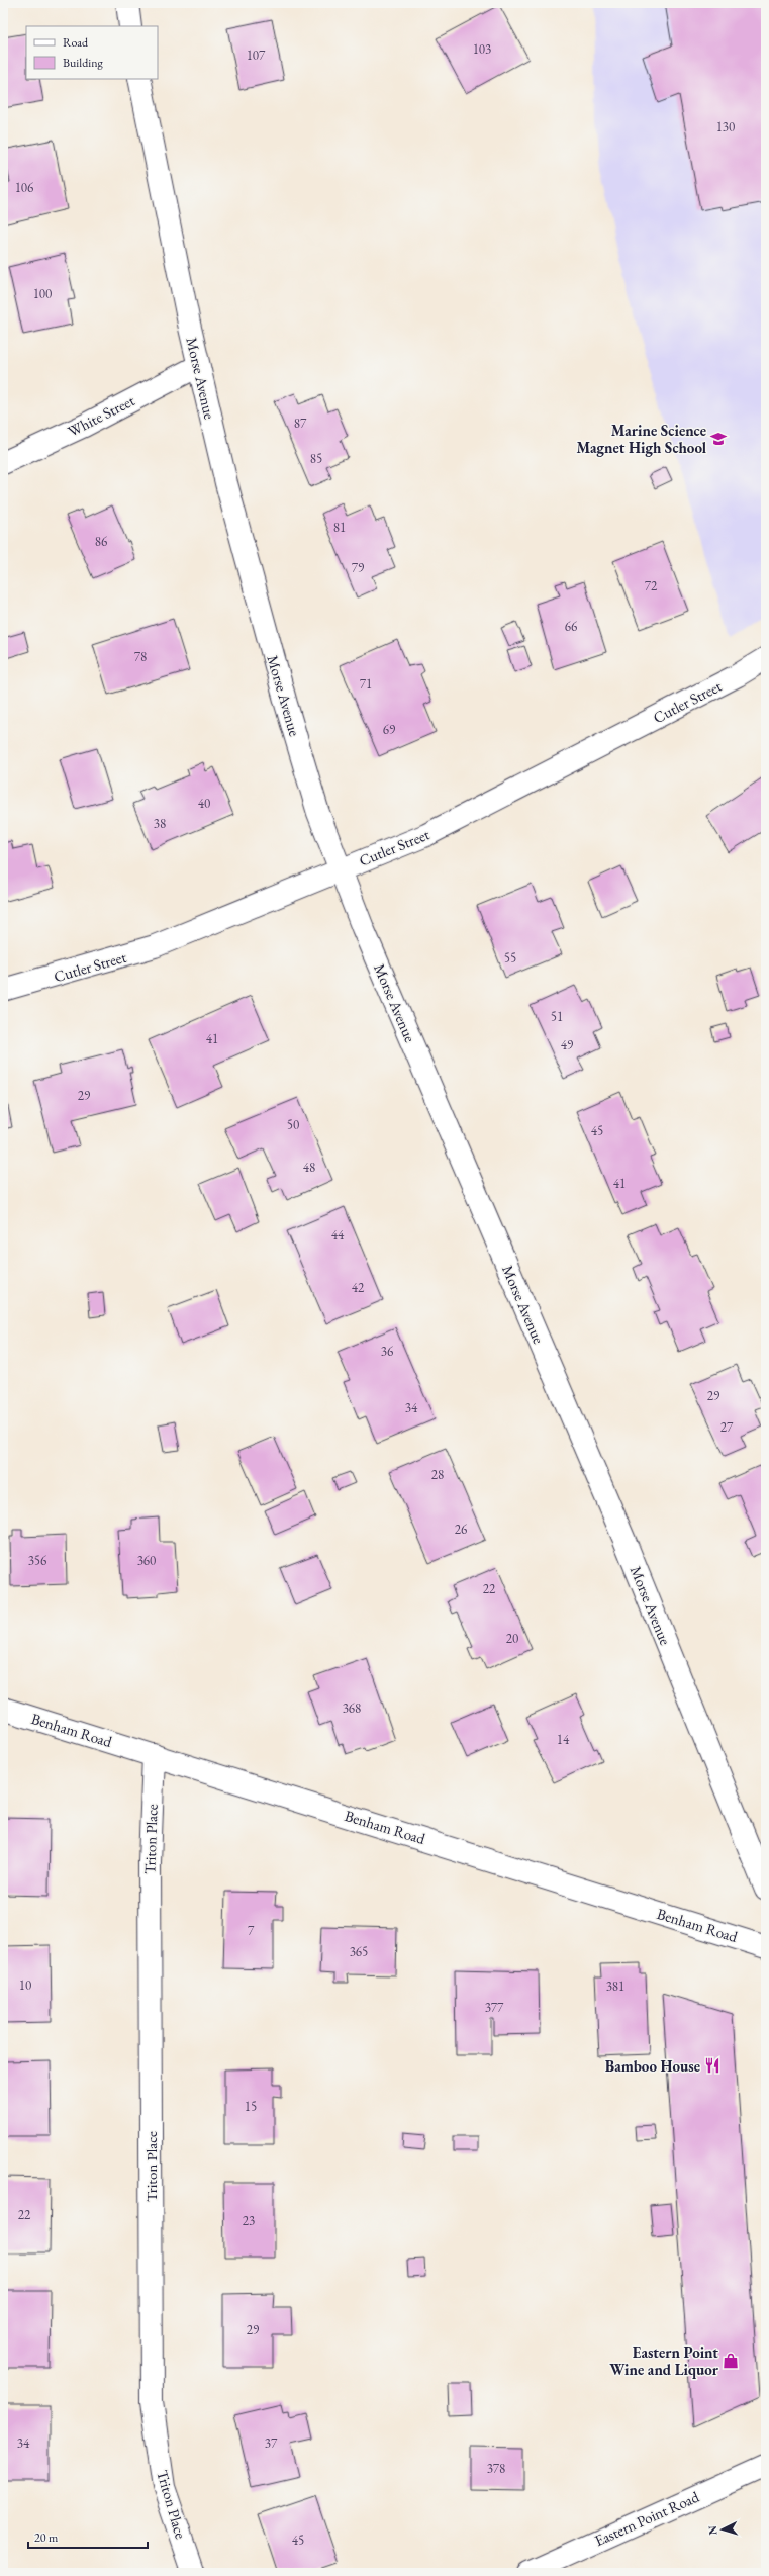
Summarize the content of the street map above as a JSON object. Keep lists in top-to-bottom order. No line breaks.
{"streets":{"street":["Morse Avenue","White Street","Cutler Street","Benham Road","Triton Place","Eastern Point Road"]},"crossings":[["Morse Avenue","White Street"],["Morse Avenue","Cutler Street"],["Benham Road","Triton Place"]],"places":{"school or university":["Marine Science Magnet High School"],"restaurant":["Bamboo House"],"shop":["Eastern Point Wine and Liquor"]},"house_numbers":["103","107","130","106","100","87","85","81","86","79","72","66","78","71","69","40","38","55","51","41","49","29","50","45","48","41","44","42","36","29","34","27","28","26","356","360","22","20","368","14","7","365","10","381","377","15","22","23","29","34","37","378","45"],"legend":["Road","Building"],"scale_bar":"20 m","north":"left"}
